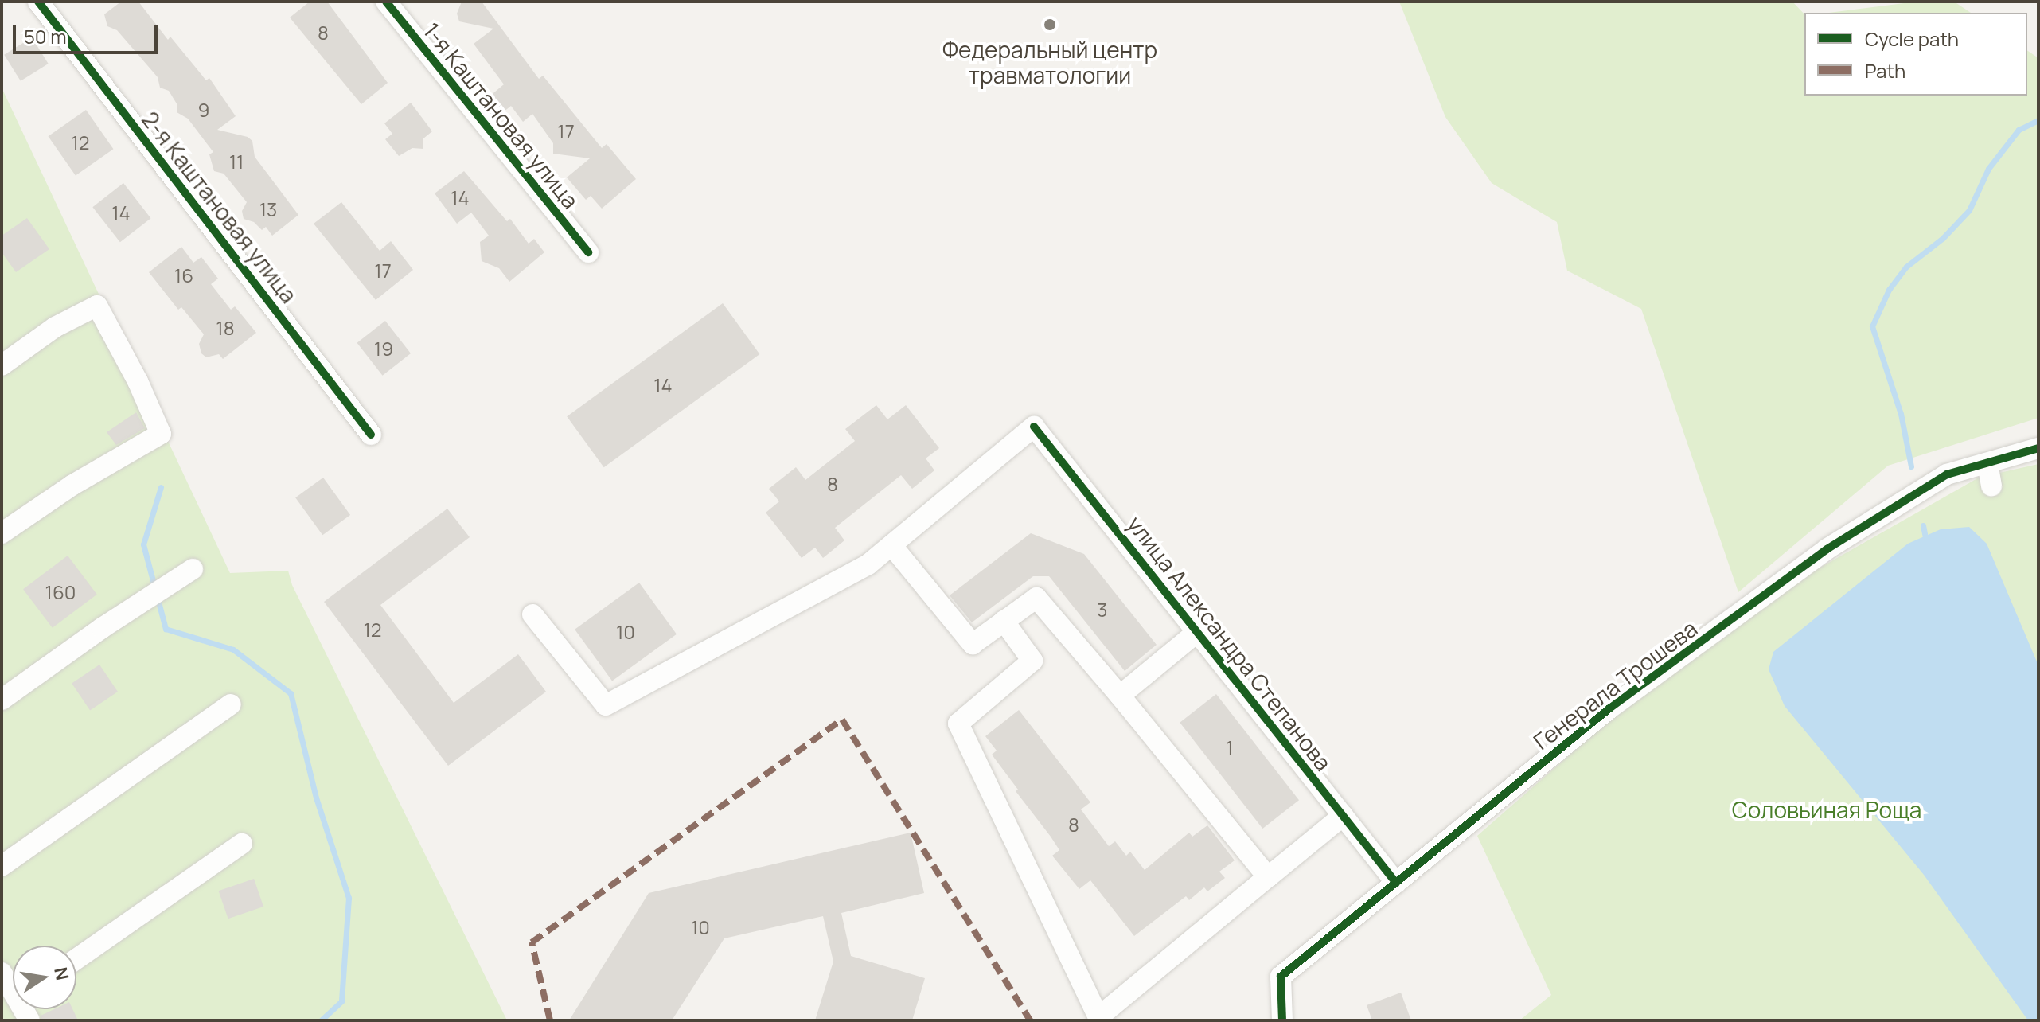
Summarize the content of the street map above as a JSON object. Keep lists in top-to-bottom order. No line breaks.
{"streets":{"street":["1-я Каштановая улица","2-я Каштановая улица","улица Александра Степанова","Генерала Трошева"]},"crossings":[["улица Александра Степанова","Генерала Трошева"]],"parks":["Соловьиная Роща"],"places":["Федеральный центр травматологии"],"house_numbers":["8","9","17","12","11","14","13","14","17","16","18","19","14","8","160","3","12","10","1","8","10"],"legend":["Cycle path","Path"],"scale_bar":"50 m","north":"right"}
